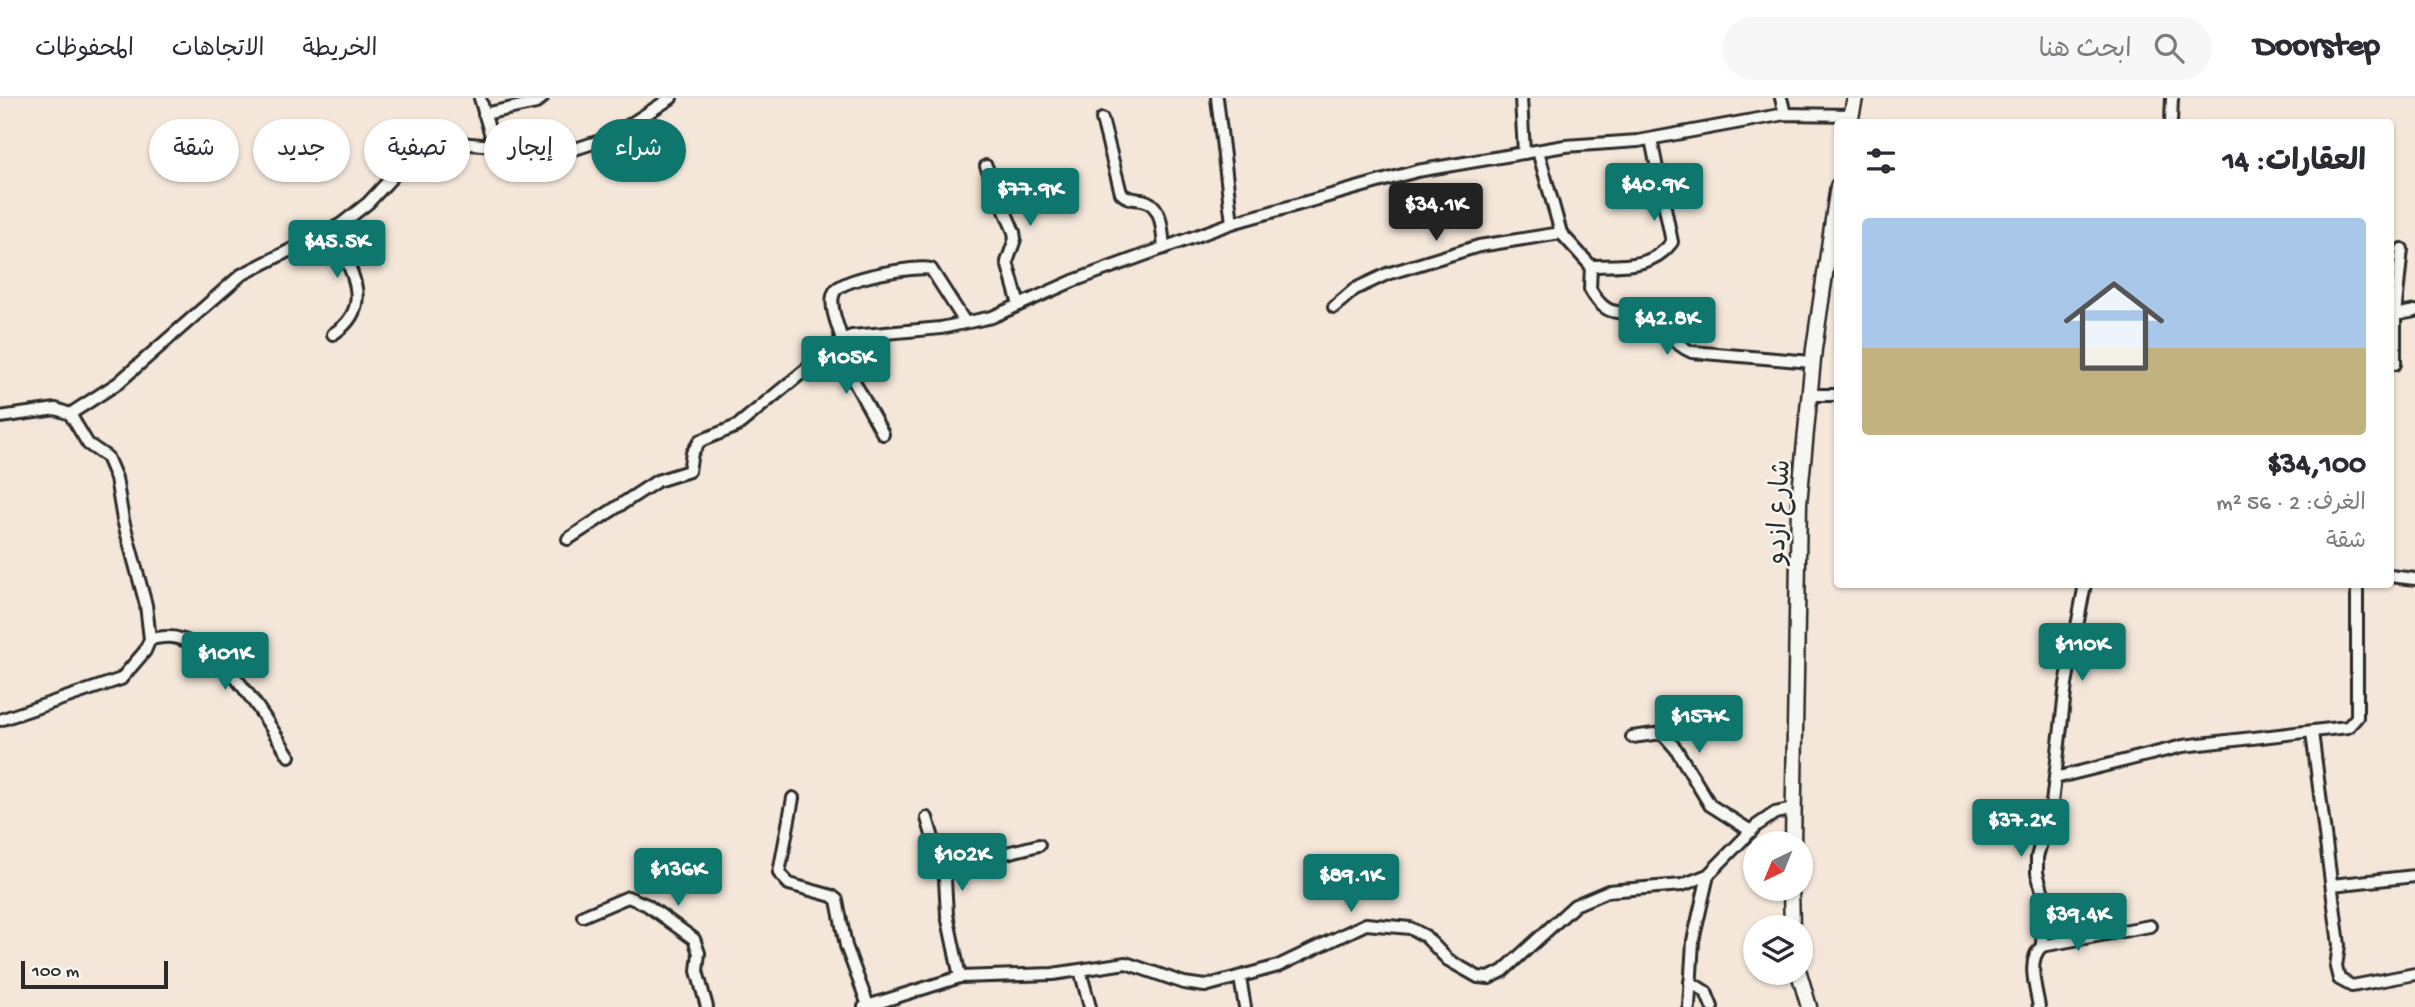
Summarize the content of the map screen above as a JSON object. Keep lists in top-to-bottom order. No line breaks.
{"streets":{"street":["شارع ازدو"]},"scale_bar":"100 m","north":"bottom left","page":{"header":"Doorstep","search":"ابحث هنا","nav":["الخريطة","الاتجاهات","المحفوظات"],"chip":["شراء","إيجار","تصفية","جديد","شقة"],"heading":"العقارات: 14","price":["$40.9K","$77.9K","$34.1K","$45.5K","$42.8K","$105K","$110K","$101K","$157K","$37.2K","$102K","$136K","$89.1K","$39.4K"],"list":[{"name":"$34,100","note":"الغرف: 2 · 56 m² · شقة"}],"scale":"100 m"}}
